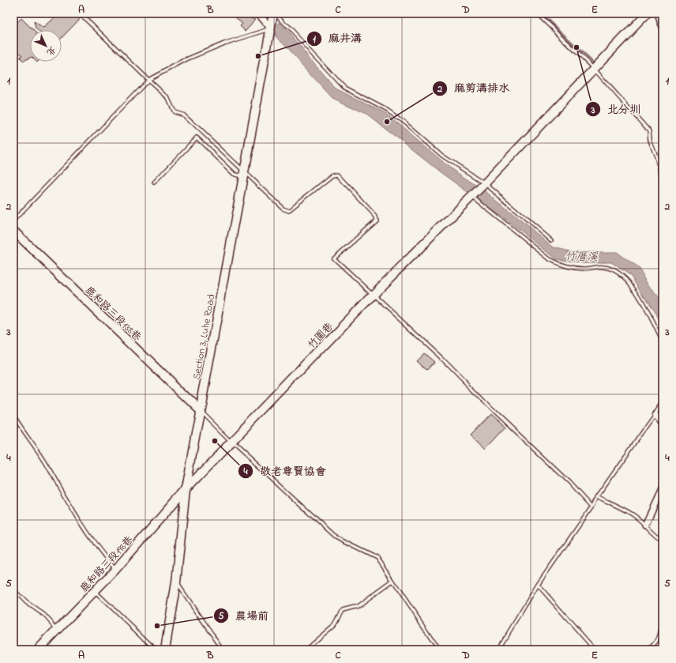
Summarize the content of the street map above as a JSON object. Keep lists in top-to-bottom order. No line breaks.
{"streets":{"street":["鹿和路三段138巷","竹圍巷","Section 3, Luhe Road","鹿和路三段198巷"]},"crossings":[["鹿和路三段138巷","Section 3, Luhe Road"],["竹圍巷","Section 3, Luhe Road"],["竹圍巷","鹿和路三段198巷"],["Section 3, Luhe Road","鹿和路三段198巷"]],"water":["竹厝溪"],"places":["北分圳","麻井溝","麻剪溝排水","敬老尊賢協會","農場前"],"north":"bottom right","grid":{"columns":["A","B","C","D","E"],"rows":["1","2","3","4","5"]}}
